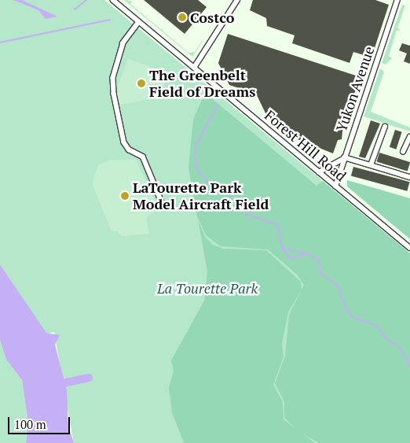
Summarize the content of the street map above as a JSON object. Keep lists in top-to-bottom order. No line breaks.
{"streets":{"street":["Yukon Avenue","Forest Hill Road"]},"crossings":[["Yukon Avenue","Forest Hill Road"]],"parks":["La Tourette Park"],"places":["Costco","The Greenbelt Field of Dreams","LaTourette Park Model Aircraft Field"],"scale_bar":"100 m"}
